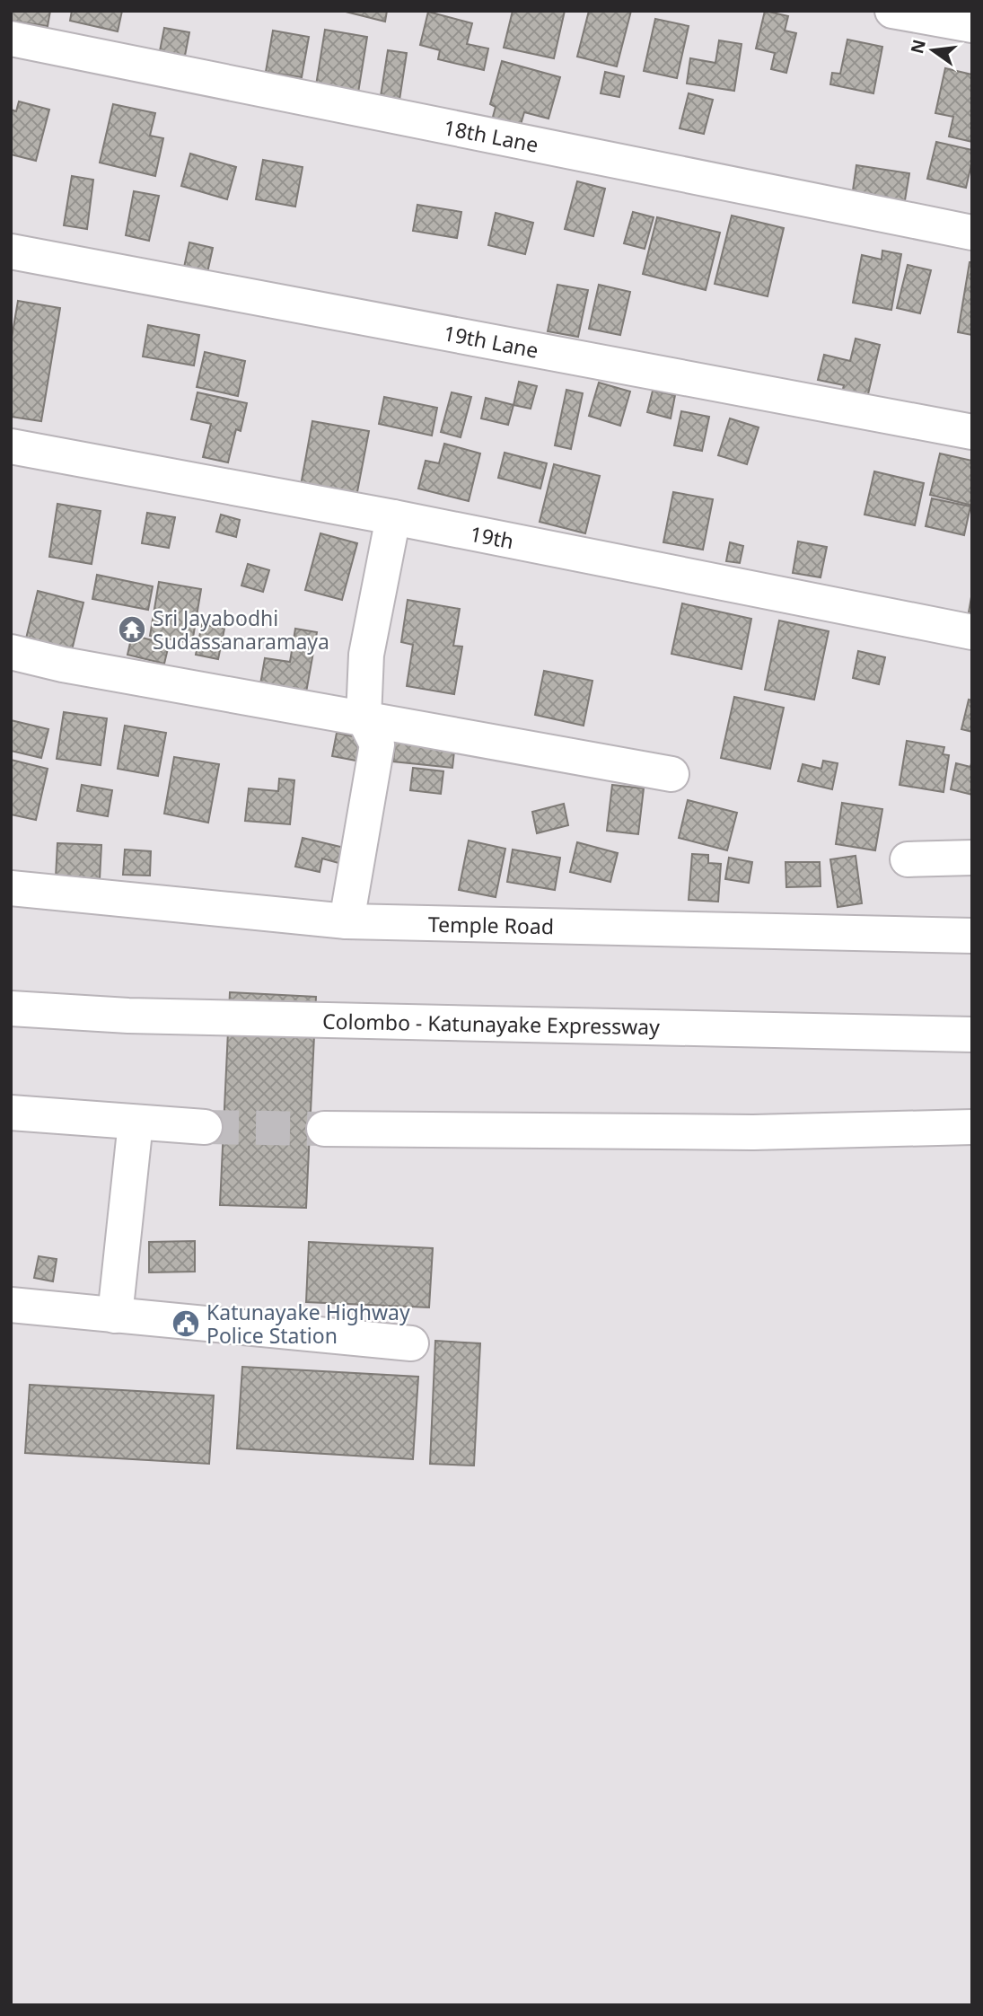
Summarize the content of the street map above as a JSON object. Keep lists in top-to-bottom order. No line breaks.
{"streets":{"main road":["18th Lane","19th Lane","19th","Temple Road","Colombo - Katunayake Expressway"]},"places":{"temple":["Sri Jayabodhi Sudassanaramaya"],"public building":["Katunayake Highway Police Station"]},"north":"left"}
